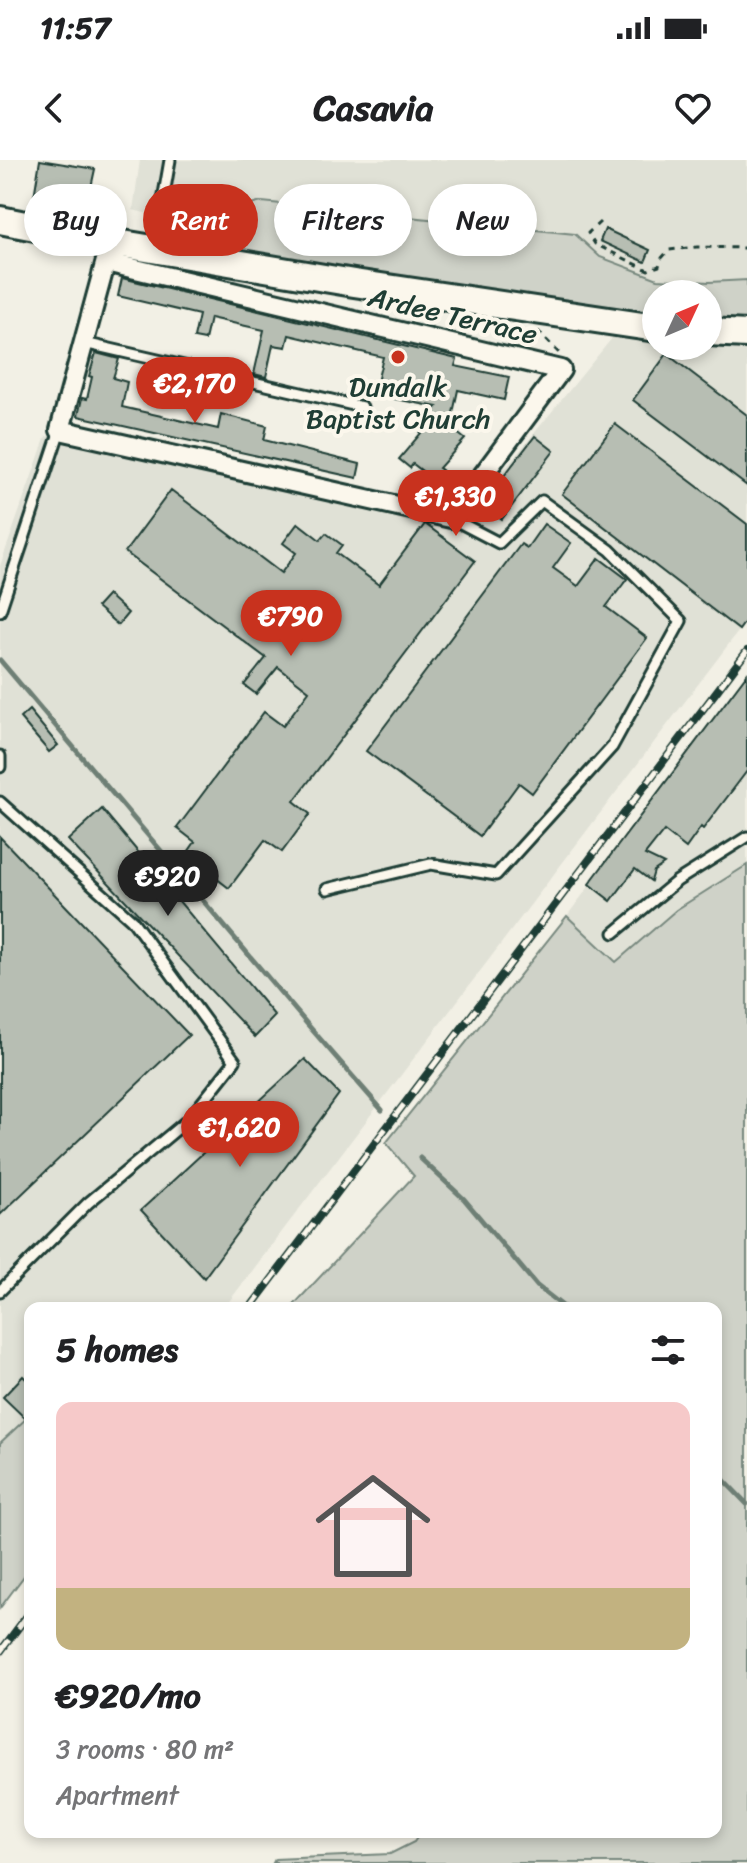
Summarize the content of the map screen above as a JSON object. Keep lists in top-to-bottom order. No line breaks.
{"streets":{"street":["Ardee Terrace"]},"places":["Dundalk Baptist Church"],"north":"top right","page":{"status":"11:57","header":"Casavia","chip":["Buy","Rent","Filters","New"],"price":["€2,170","€1,330","€790","€920","€1,620"],"heading":"5 homes","list":[{"name":"€920/mo","note":"3 rooms · 80 m² · Apartment"}]}}
